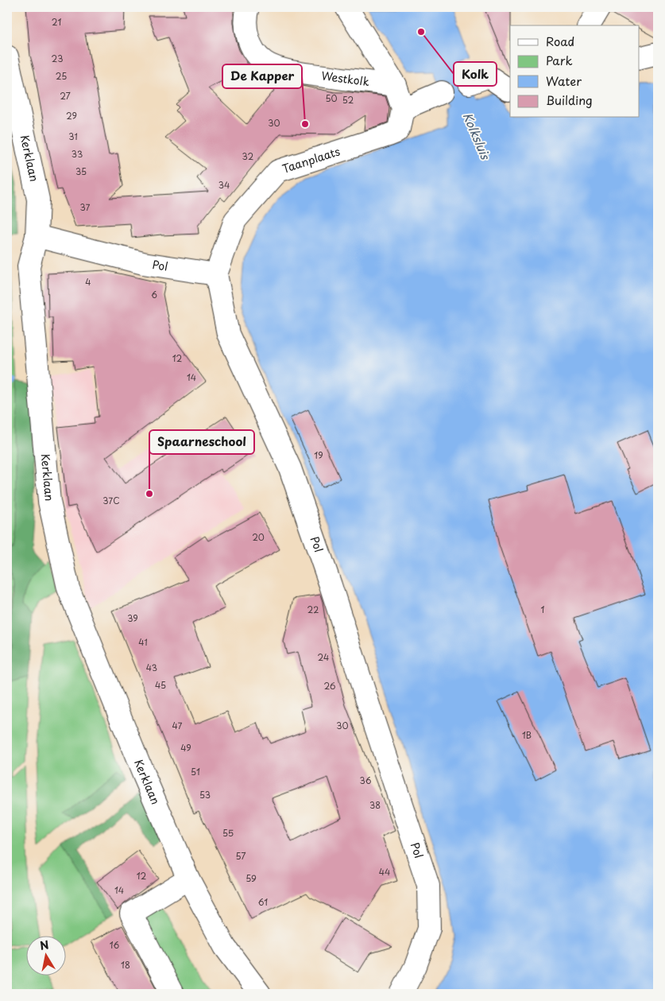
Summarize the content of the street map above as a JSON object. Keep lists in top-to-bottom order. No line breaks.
{"streets":{"street":["Westkolk","Kerklaan","Taanplaats","Pol"]},"crossings":[["Westkolk","Taanplaats"],["Kerklaan","Pol"],["Taanplaats","Pol"]],"water":["Kolksluis"],"places":["Kolk","De Kapper","Spaarneschool"],"house_numbers":["21","23","25","27","50","52","29","30","31","33","32","35","34","37","4","6","12","14","19","37C","20","22","1","39","41","24","43","45","26","47","30","1B","49","51","36","53","38","55","57","44","12","59","14","61","16","18"],"legend":["Road","Park","Water","Building"],"north":"top"}
